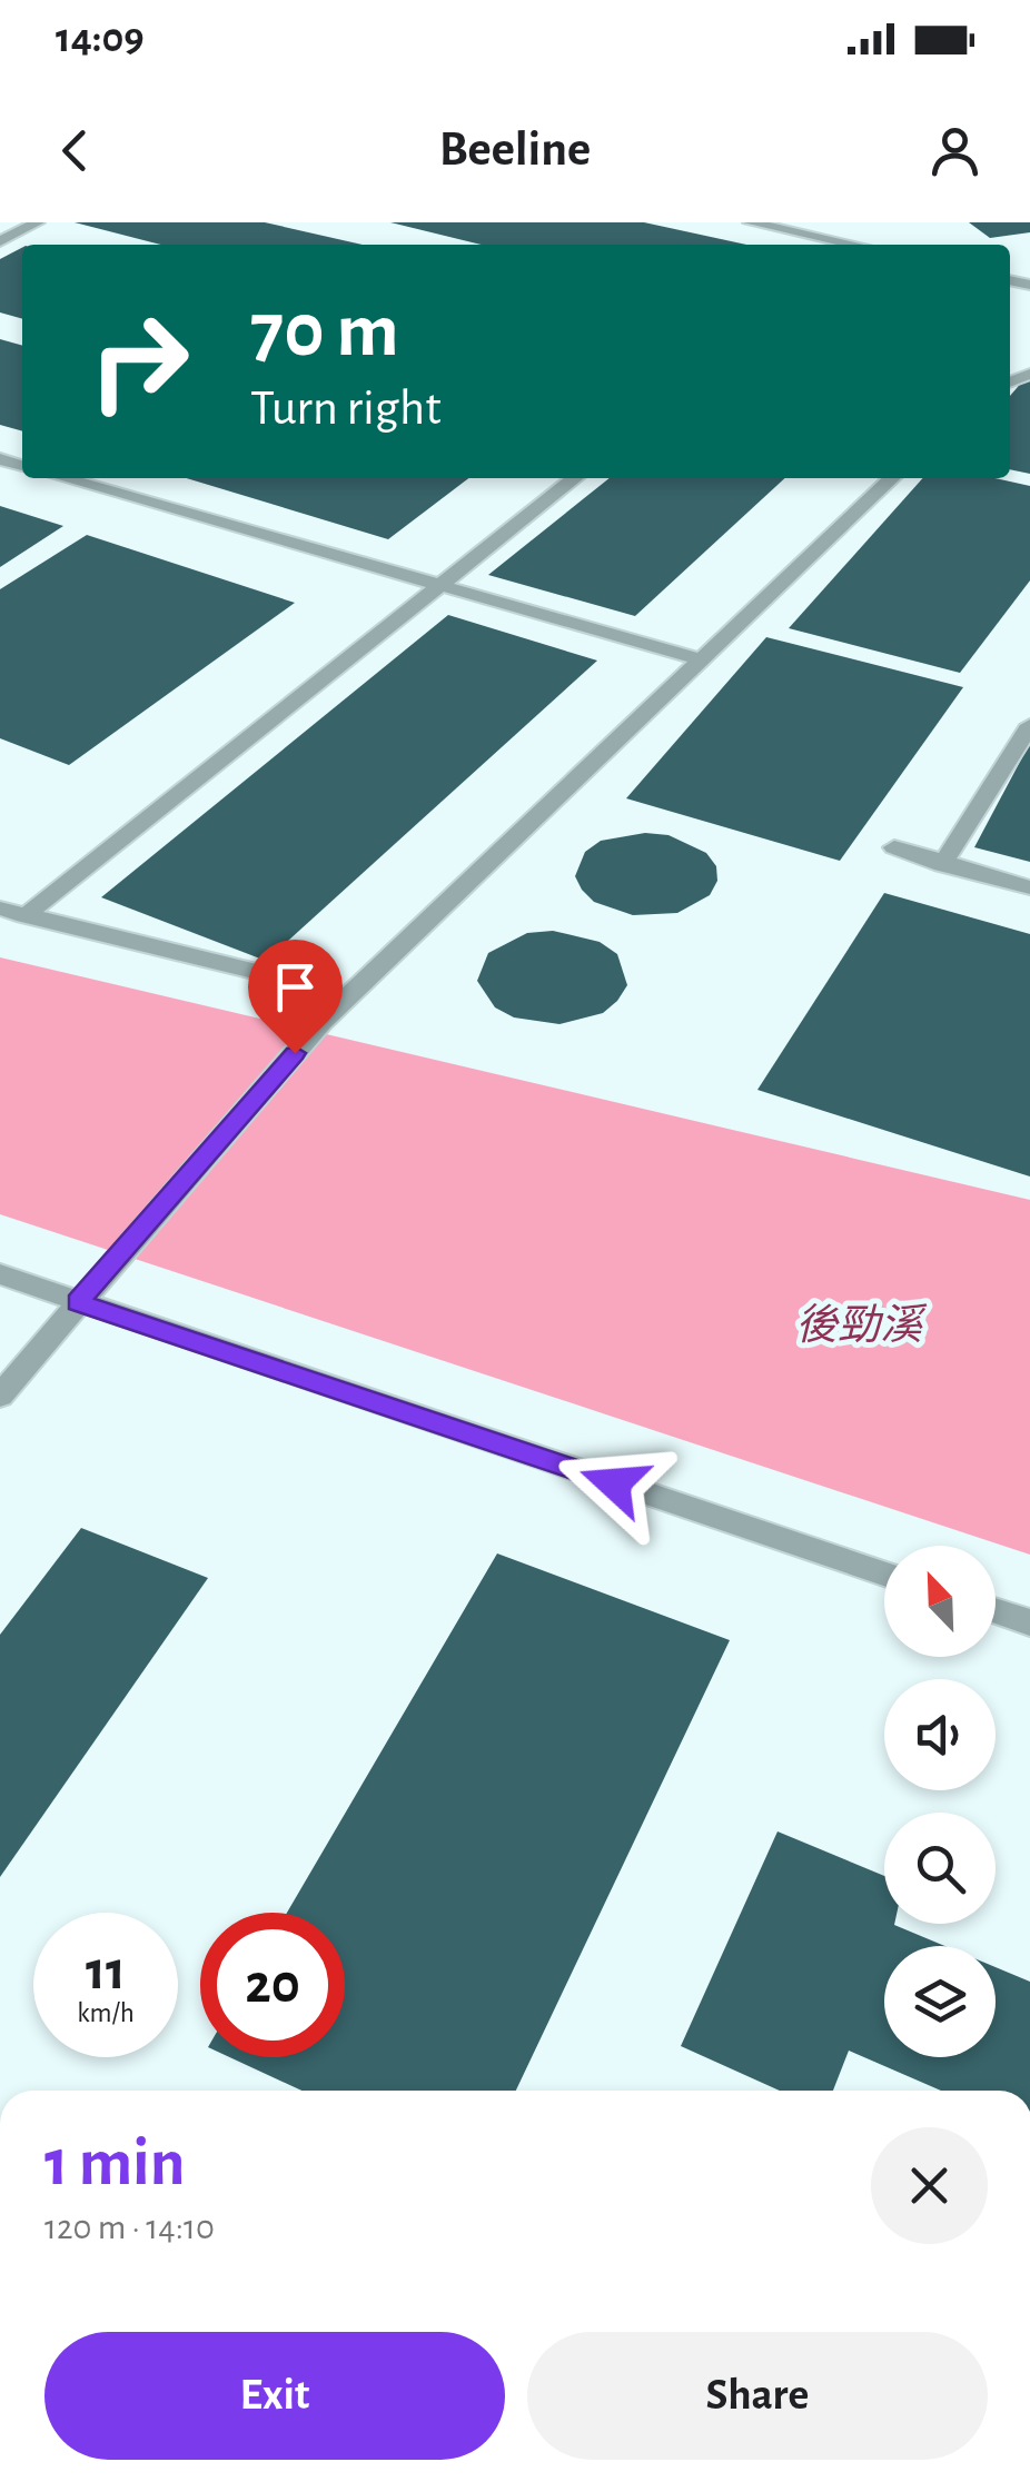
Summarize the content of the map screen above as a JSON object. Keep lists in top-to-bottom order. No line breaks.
{"water":["後勁溪"],"north":"top left","page":{"status":"14:09","header":"Beeline","turn":["70 m","Turn right"],"speed":"11 km/h","limit":"20","heading":["1 min","120 m · 14:10"],"buttons":["Exit","Share"]}}
